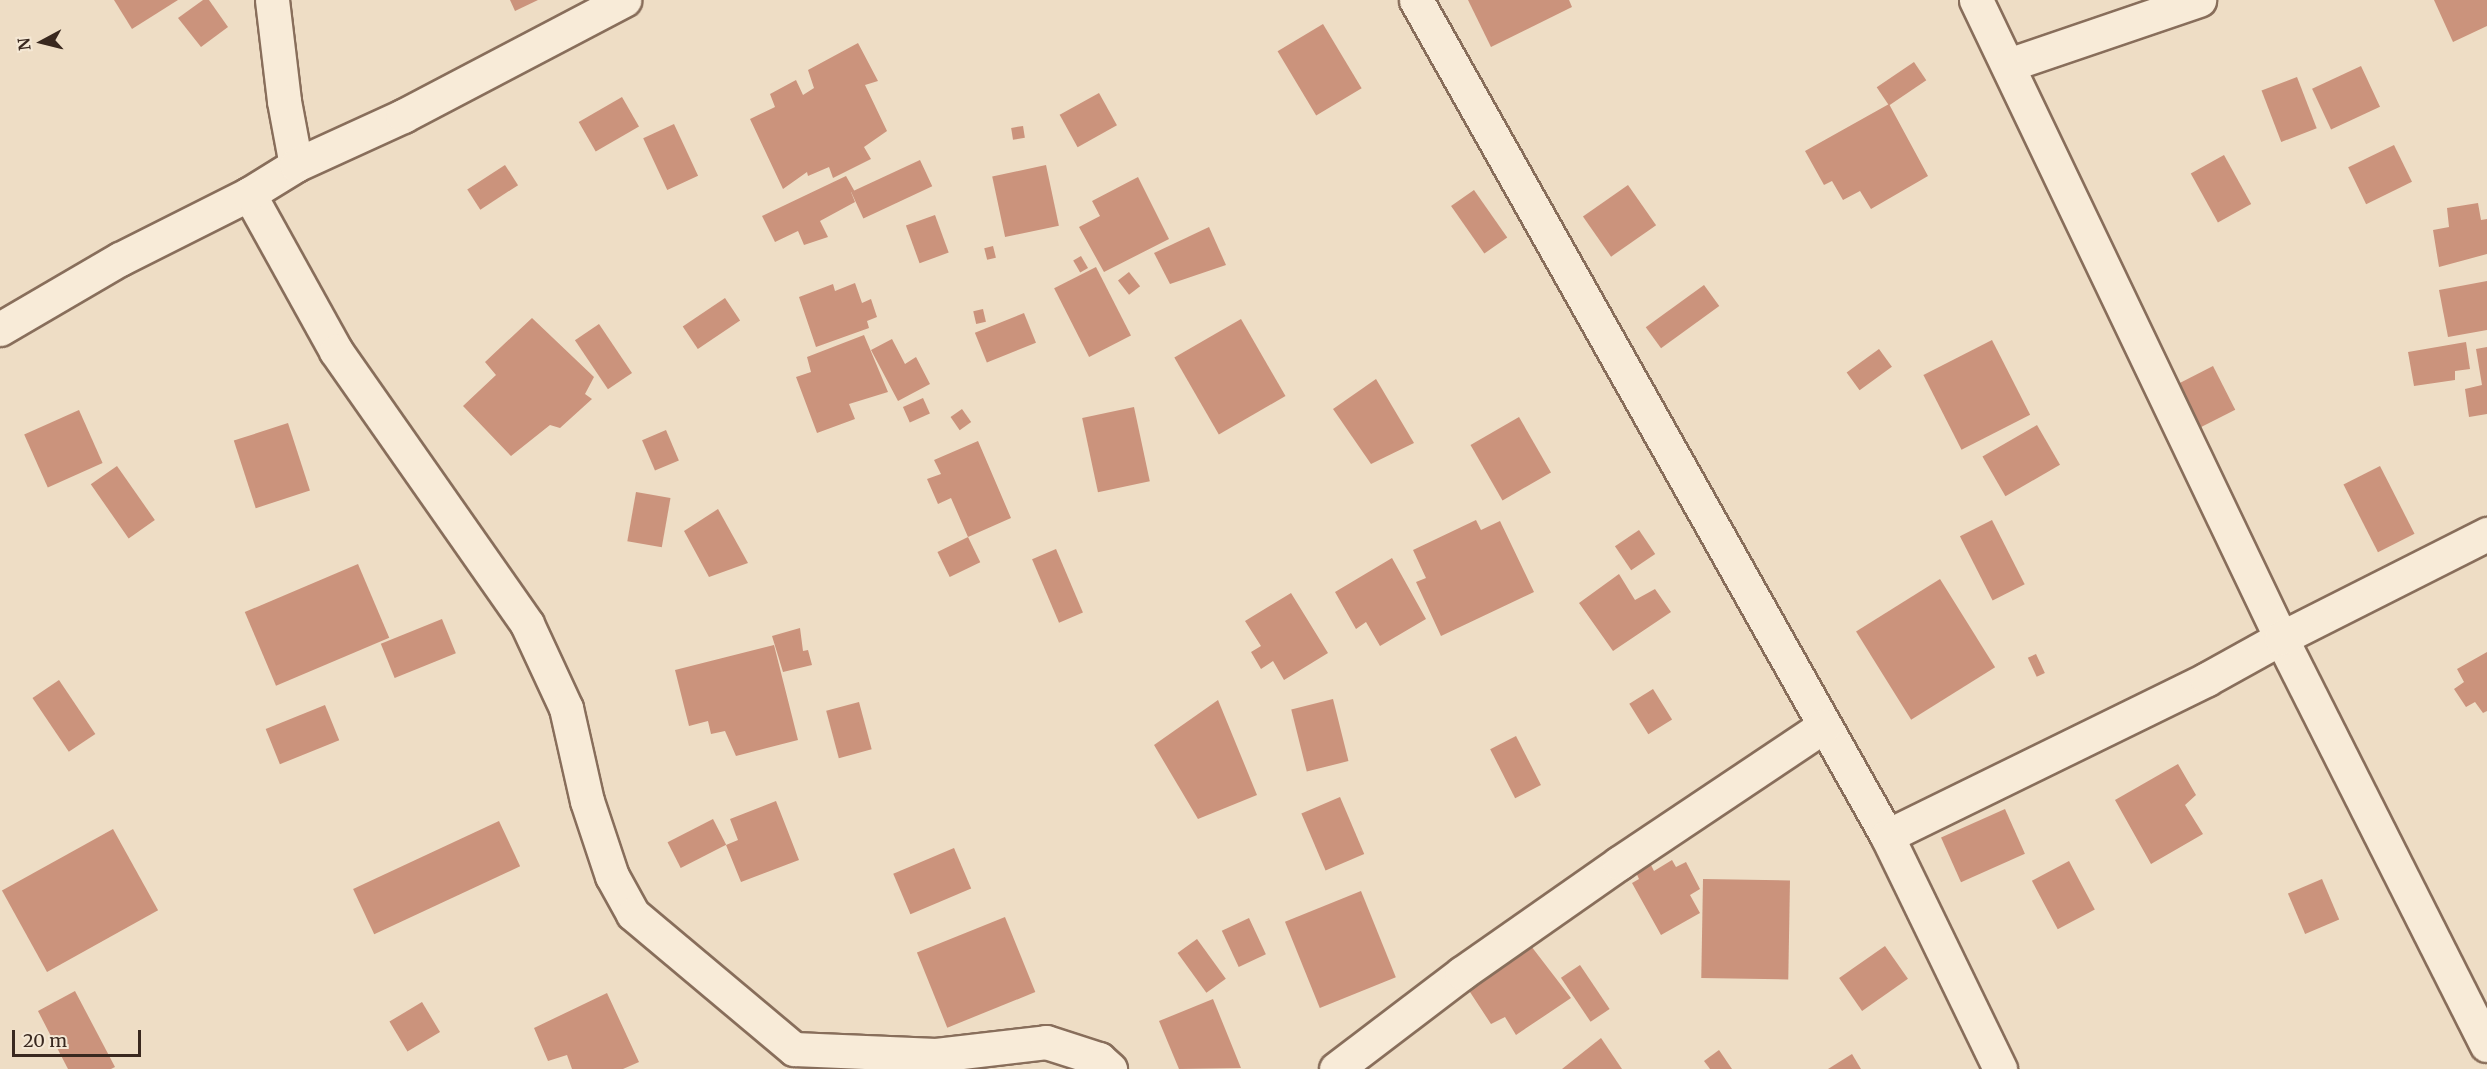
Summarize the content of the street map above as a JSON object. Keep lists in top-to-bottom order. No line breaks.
{"scale_bar":"20 m","north":"left"}
